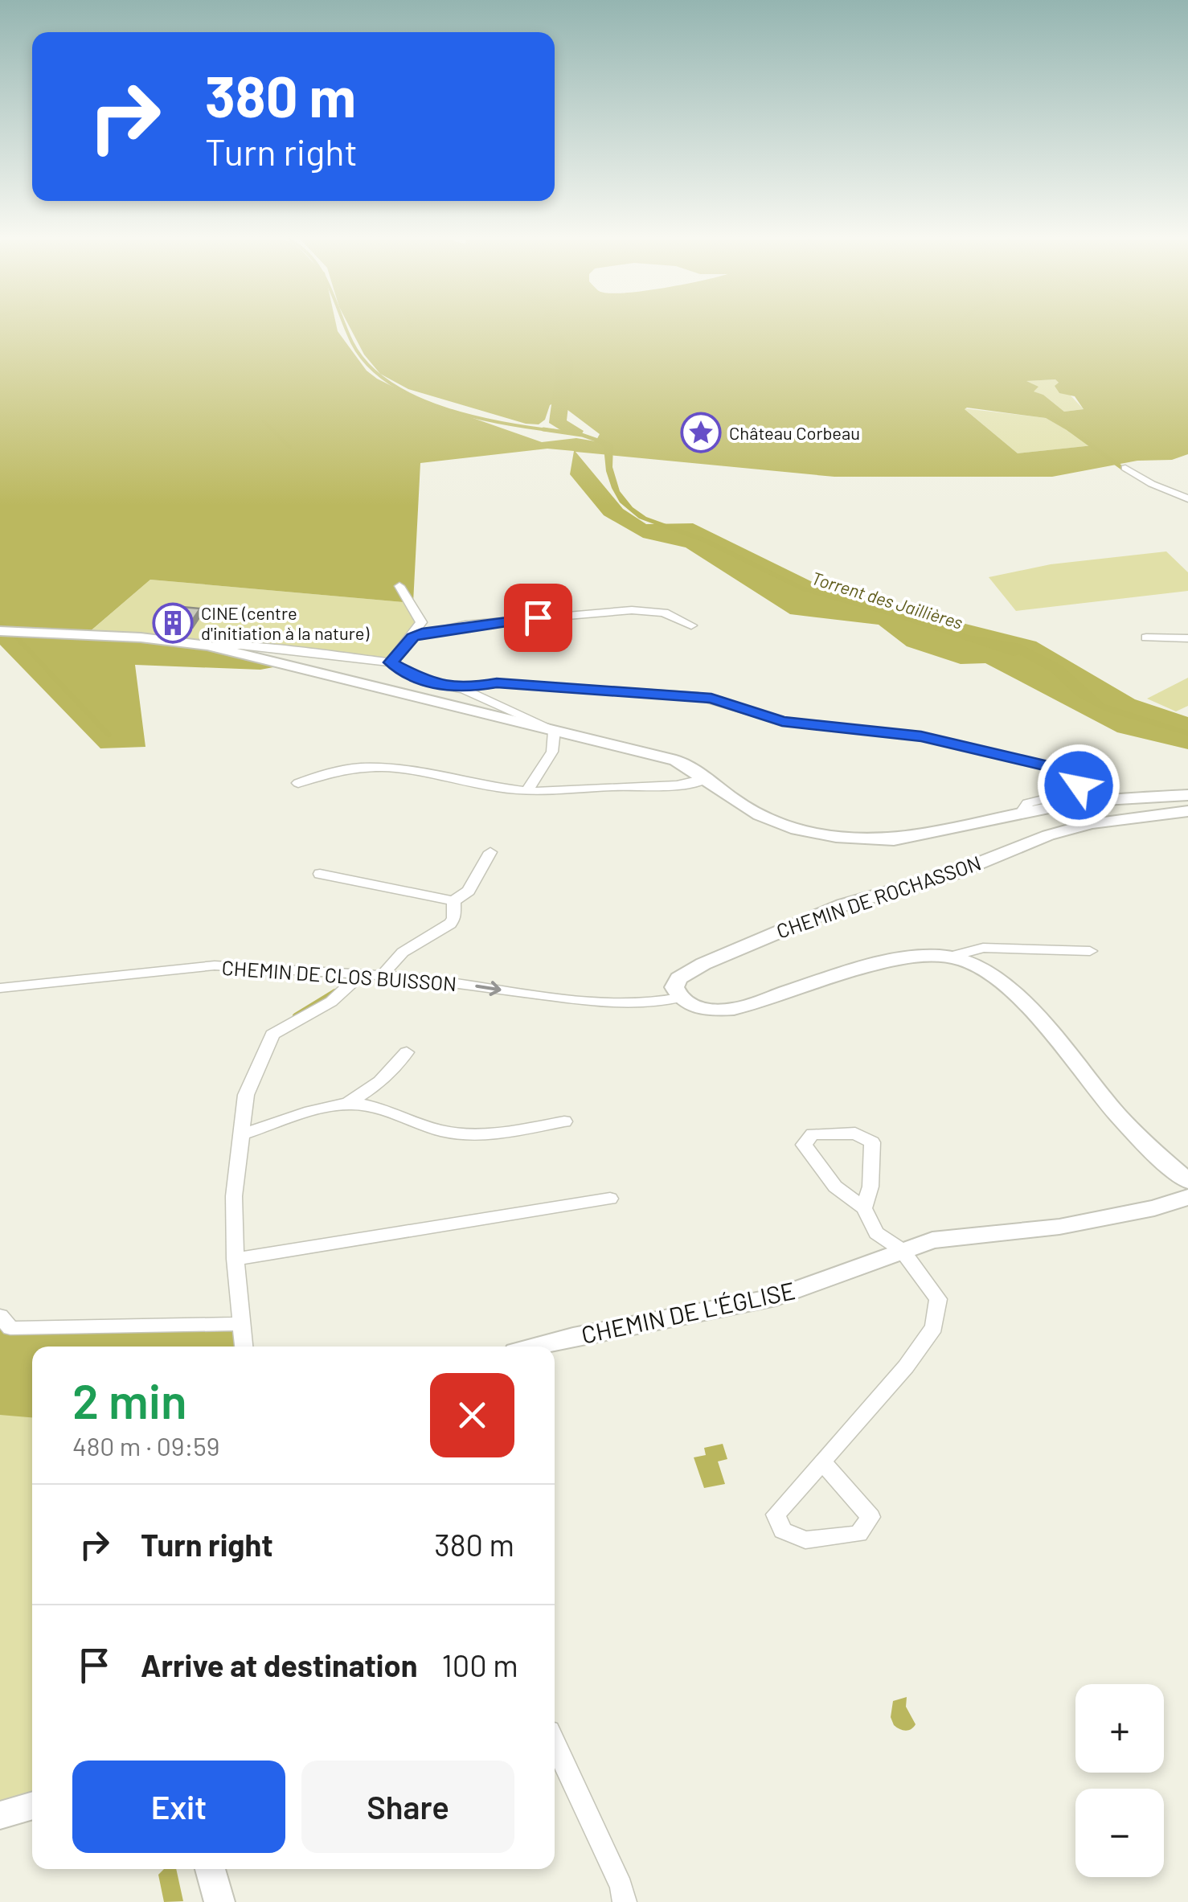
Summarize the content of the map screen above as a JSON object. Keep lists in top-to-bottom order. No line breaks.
{"streets":{"street":["CHEMIN DE ROCHASSON","CHEMIN DE CLOS BUISSON","CHEMIN DE L'ÉGLISE"]},"crossings":[["CHEMIN DE ROCHASSON","CHEMIN DE CLOS BUISSON"]],"one_way":["CHEMIN DE CLOS BUISSON"],"water":["Torrent des Jaillières"],"places":{"place":["Château Corbeau"],"building":["CINE (centre d'initiation à la nature)"]},"page":{"turn":["380 m","Turn right"],"heading":["2 min","480 m · 09:59"],"list":[{"name":"Turn right","value":"380 m"},{"name":"Arrive at destination","value":"100 m"}],"map_buttons":["+","−"],"buttons":["Exit","Share"]}}
